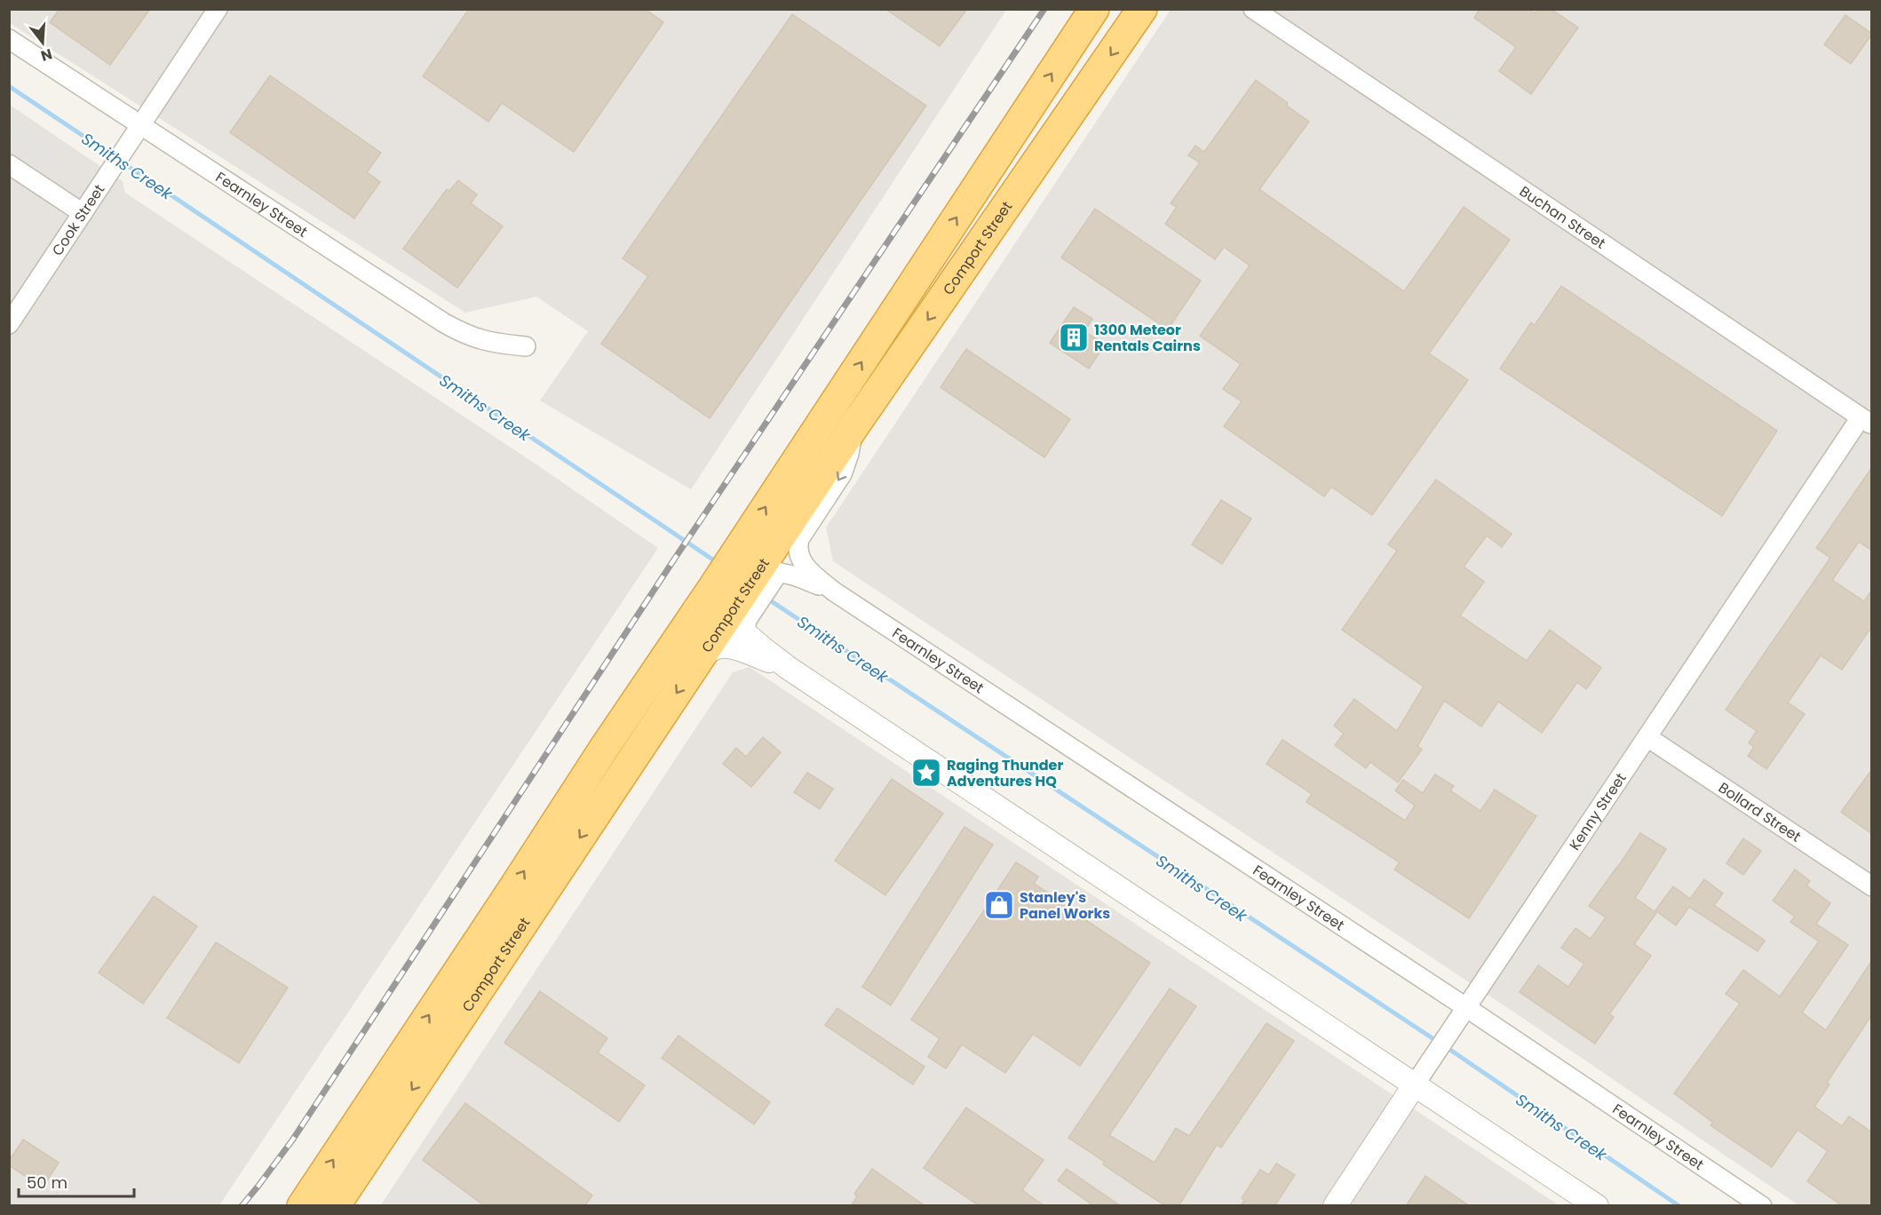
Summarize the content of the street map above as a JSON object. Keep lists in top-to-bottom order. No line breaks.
{"streets":{"highway":["Comport Street"],"street":["Fearnley Street","Buchan Street","Cook Street","Kenny Street","Bollard Street"]},"crossings":[["Fearnley Street","Cook Street"],["Fearnley Street","Comport Street"],["Fearnley Street","Kenny Street"],["Buchan Street","Kenny Street"],["Kenny Street","Bollard Street"]],"water":["Smiths Creek"],"places":{"building":["1300 Meteor Rentals Cairns"],"place":["Raging Thunder Adventures HQ"],"shop":["Stanley's Panel Works"]},"scale_bar":"50 m","north":"bottom"}
